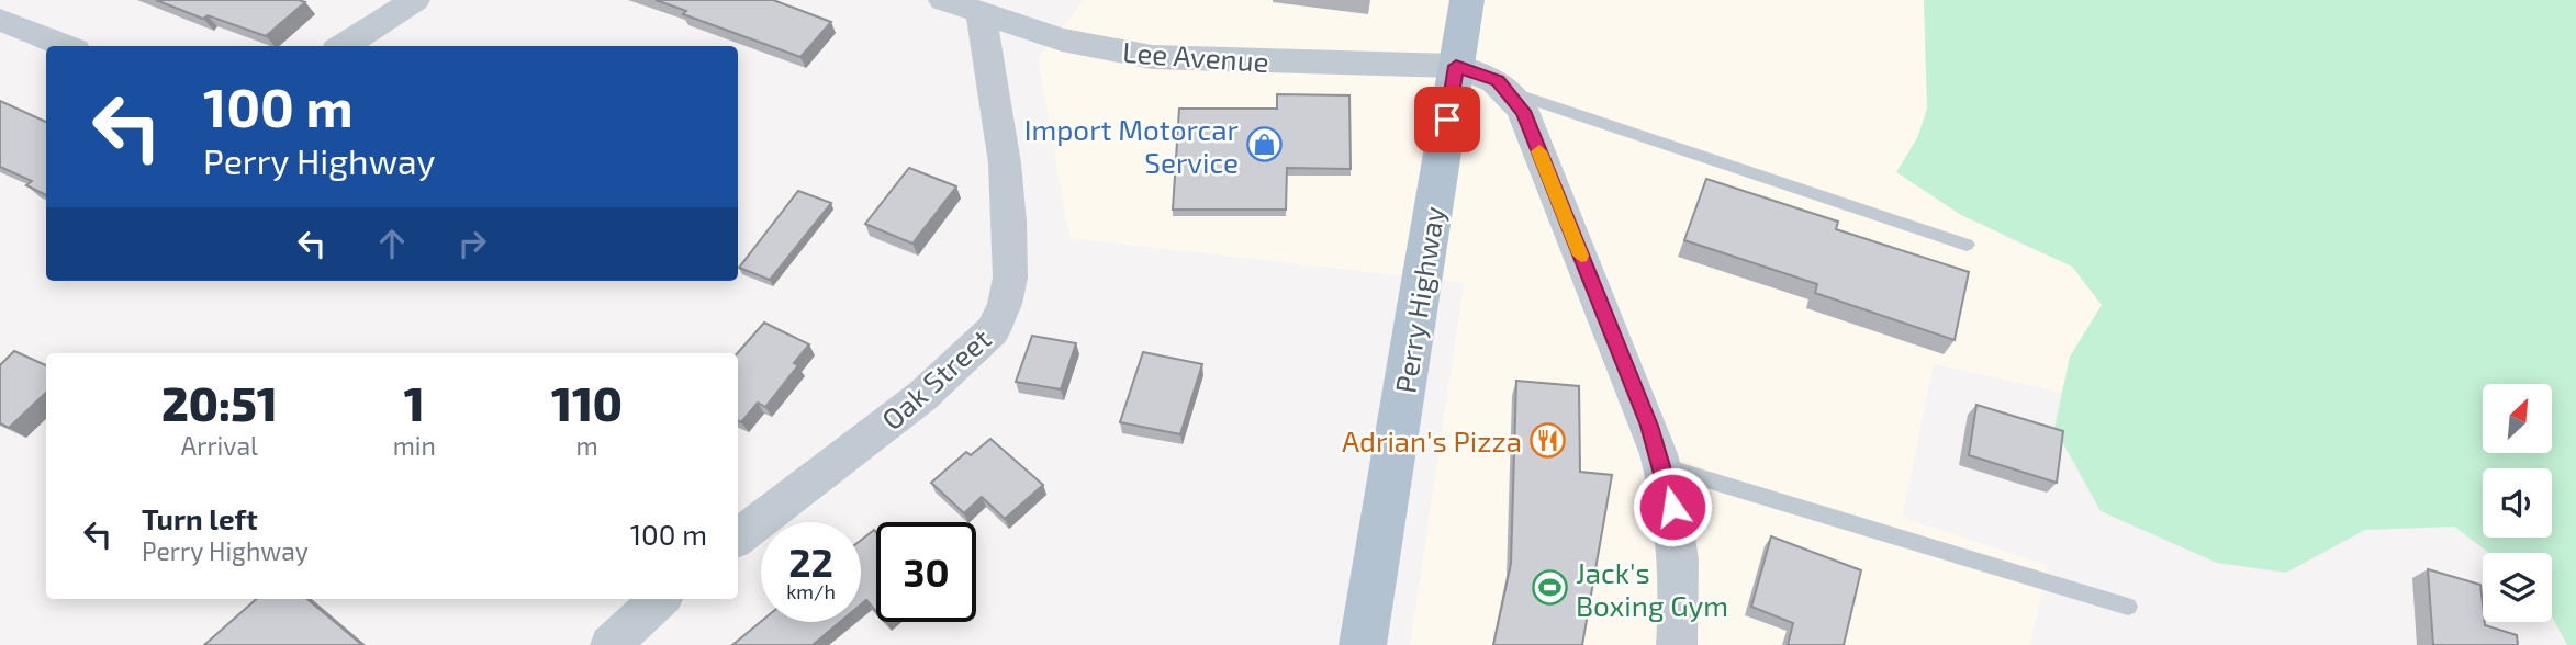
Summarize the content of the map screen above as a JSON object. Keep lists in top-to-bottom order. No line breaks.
{"streets":{"main road":["Perry Highway"],"street":["Lee Avenue","Oak Street"]},"crossings":[["Lee Avenue","Perry Highway"],["Lee Avenue","Oak Street"]],"places":{"shop":["Import Motorcar Service"],"restaurant":["Adrian's Pizza"],"sports":["Jack's Boxing Gym"]},"north":"top right","page":{"turn":["100 m","Perry Highway"],"eta":["20:51","Arrival","1","min","110","m"],"list":[{"name":"Turn left","note":"Perry Highway","value":"100 m"}],"speed":"22 km/h","limit":"30"}}
